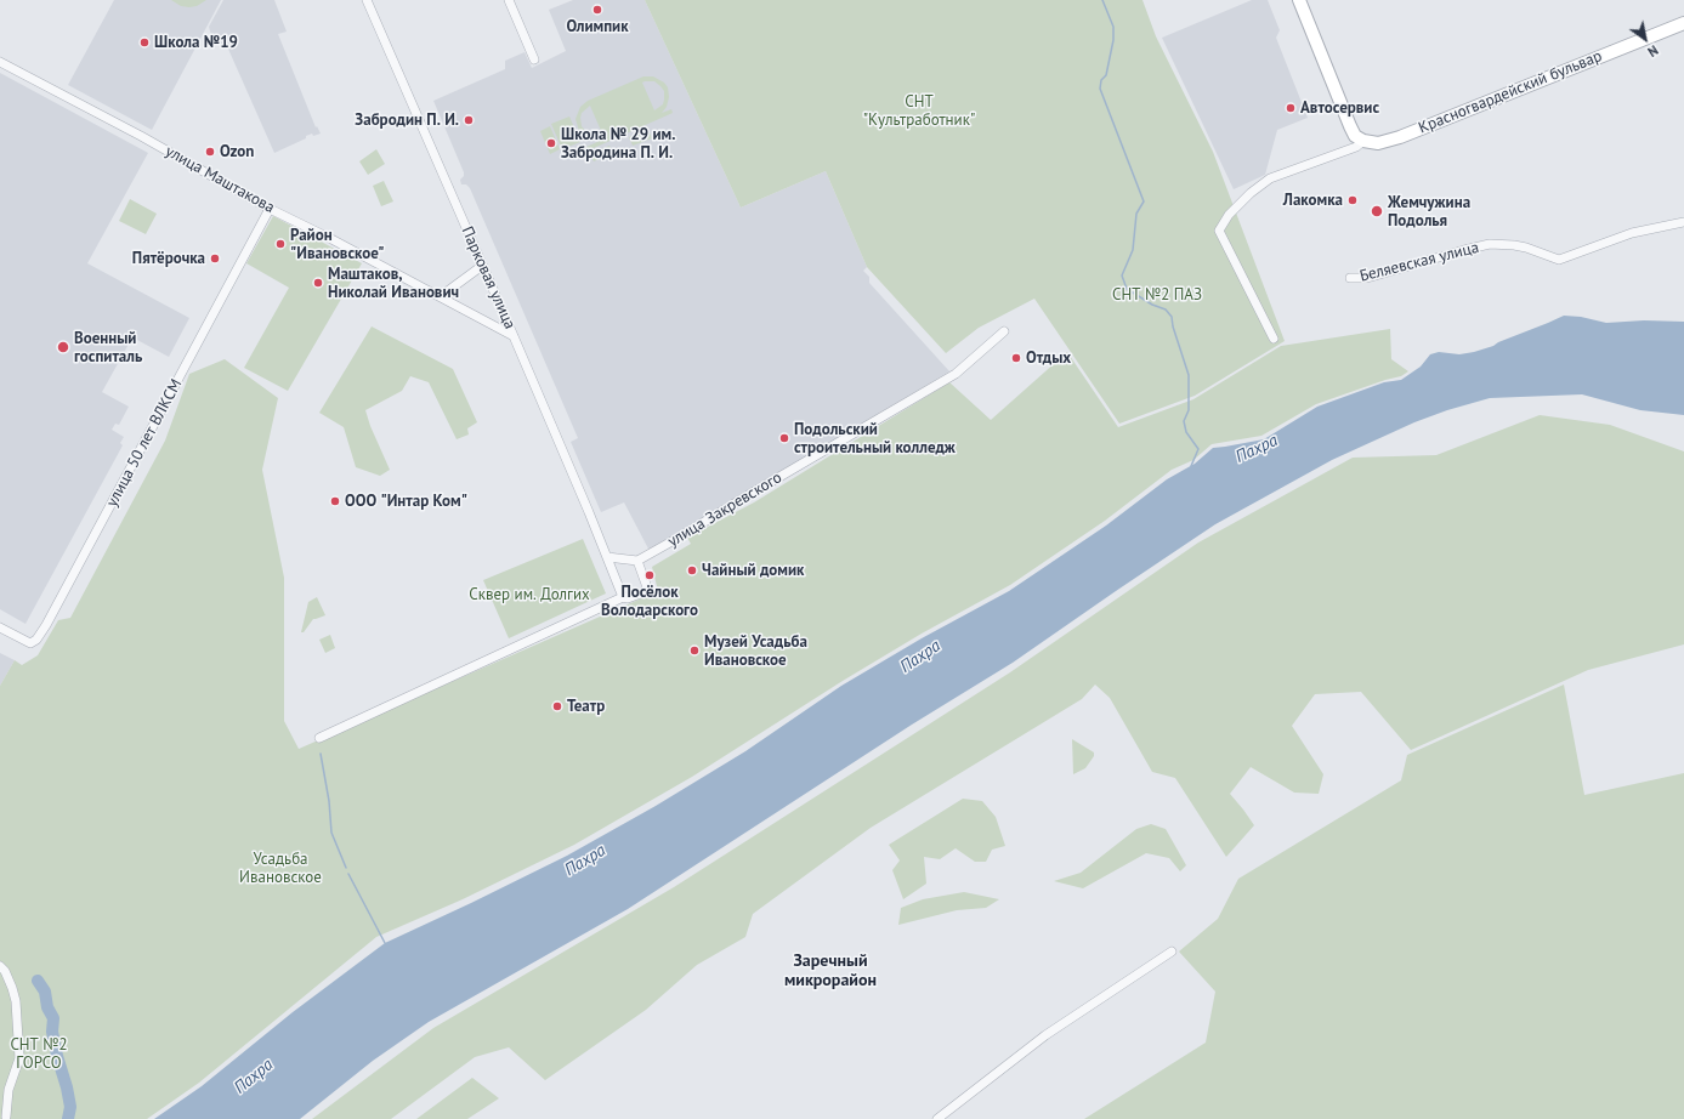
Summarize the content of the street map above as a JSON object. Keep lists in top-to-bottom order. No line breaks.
{"streets":{"main road":["Красногвардейский бульвар"],"street":["улица Маштакова","Беляевская улица","Парковая улица","улица 50 лет ВЛКСМ","улица Закревского"]},"crossings":[["улица Маштакова","Парковая улица"],["улица Маштакова","улица 50 лет ВЛКСМ"]],"districts":["Заречный микрорайон"],"water":["Пахра"],"parks":["СНТ \"Культработник\"","СНТ №2 ПАЗ","Сквер им. Долгих","Усадьба Ивановское","СНТ №2 ГОРСО"],"places":["Олимпик","Школа №19","Автосервис","Забродин П. И.","Школа № 29 им. Забродина П. И.","Ozon","Лакомка","Жемчужина Подолья","Район \"Ивановское\"","Пятёрочка","Маштаков, Николай Иванович","Военный госпиталь","Отдых","Подольский строительный колледж","ООО \"Интар Ком\"","Чайный домик","Посёлок Володарского","Музей Усадьба Ивановское","Театр"],"north":"bottom right"}
